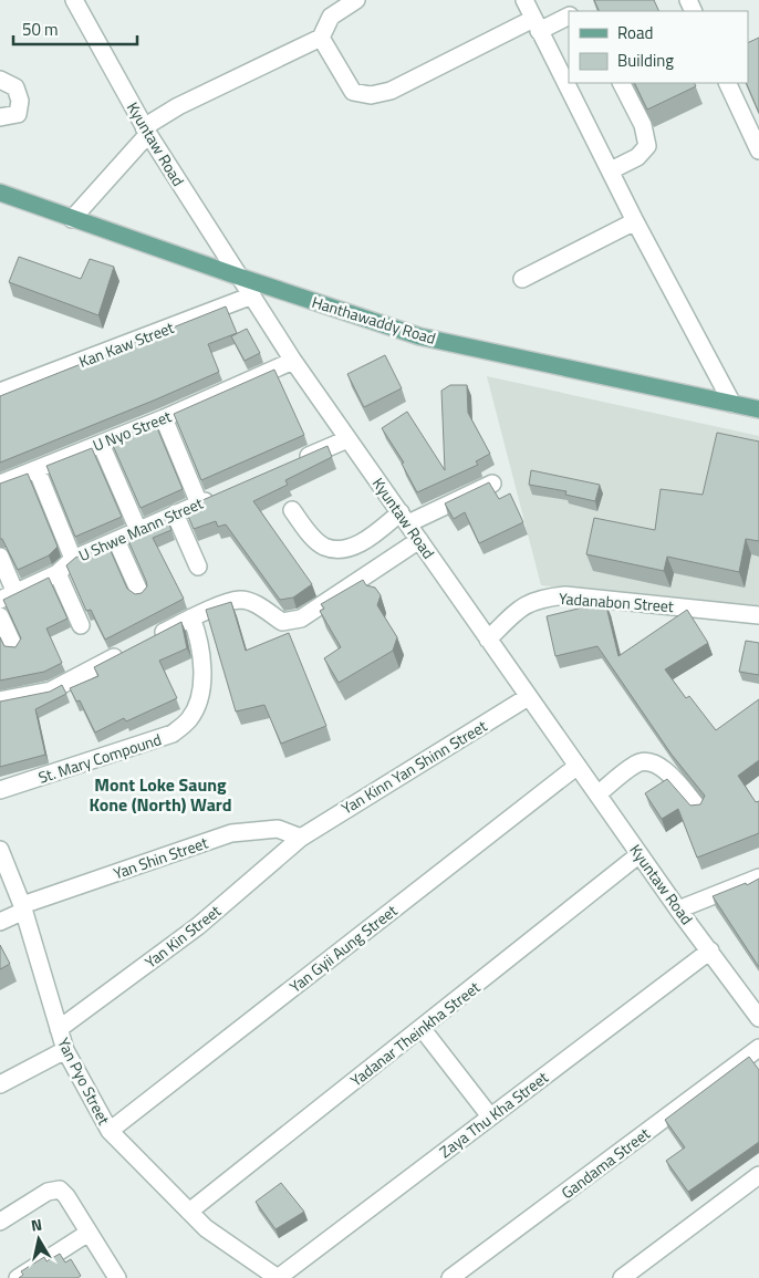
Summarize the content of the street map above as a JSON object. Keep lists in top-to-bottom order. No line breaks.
{"streets":{"main road":["Hanthawaddy Road"],"street":["Kyuntaw Road","Kan Kaw Street","U Nyo Street","U Shwe Mann Street","Yadanabon Street","St. Mary Compound","Yan Kinn Yan Shinn Street","Yan Shin Street","Yan Kin Street","Yan Gyii Aung Street","Yadanar Theinkha Street","Yan Pyo Street","Zaya Thu Kha Street","Gandama Street"]},"crossings":[["Kyuntaw Road","Hanthawaddy Road"],["Kyuntaw Road","Kan Kaw Street"],["Kyuntaw Road","U Nyo Street"],["Kyuntaw Road","Yadanabon Street"],["Kyuntaw Road","Yan Kinn Yan Shinn Street"],["Kyuntaw Road","Yan Gyii Aung Street"],["Kyuntaw Road","Yadanar Theinkha Street"],["Kyuntaw Road","Zaya Thu Kha Street"],["Yan Kinn Yan Shinn Street","Yan Shin Street"],["Yan Kinn Yan Shinn Street","Yan Kin Street"],["Yan Shin Street","Yan Kin Street"],["Yan Shin Street","Yan Pyo Street"],["Yan Kin Street","Yan Pyo Street"],["Yan Gyii Aung Street","Yan Pyo Street"],["Yadanar Theinkha Street","Yan Pyo Street"],["Yan Pyo Street","Zaya Thu Kha Street"]],"districts":["Mont Loke Saung Kone (North) Ward"],"legend":["Road","Building"],"scale_bar":"50 m","north":"top"}
